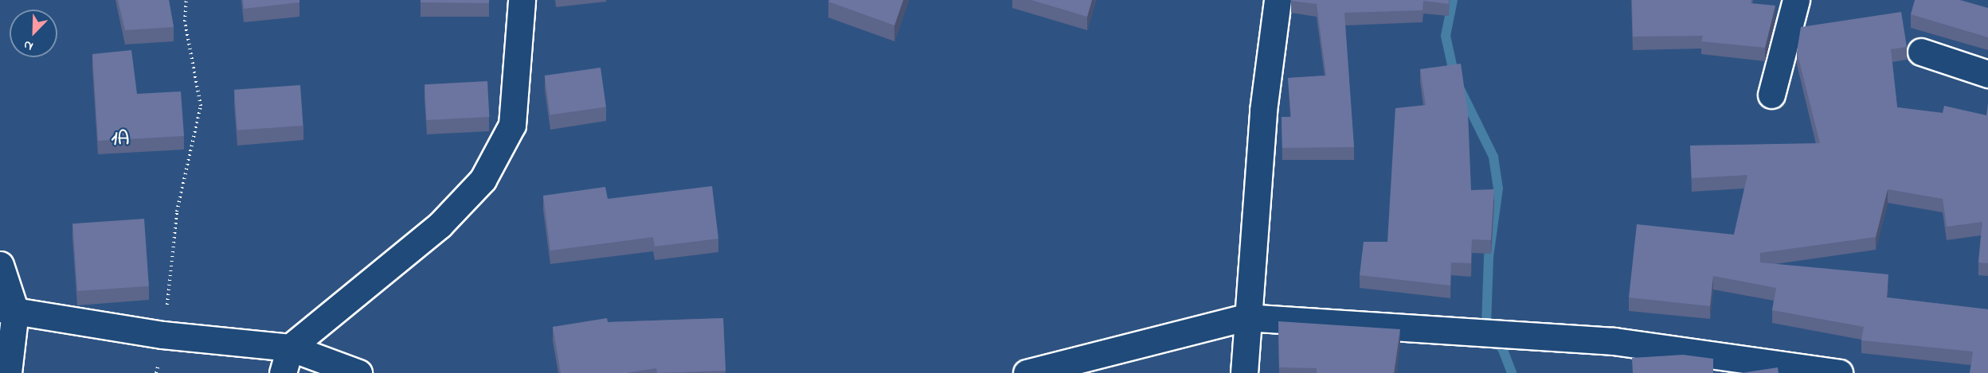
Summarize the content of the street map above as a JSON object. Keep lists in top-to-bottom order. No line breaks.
{"districts":["1A"],"north":"bottom left"}
